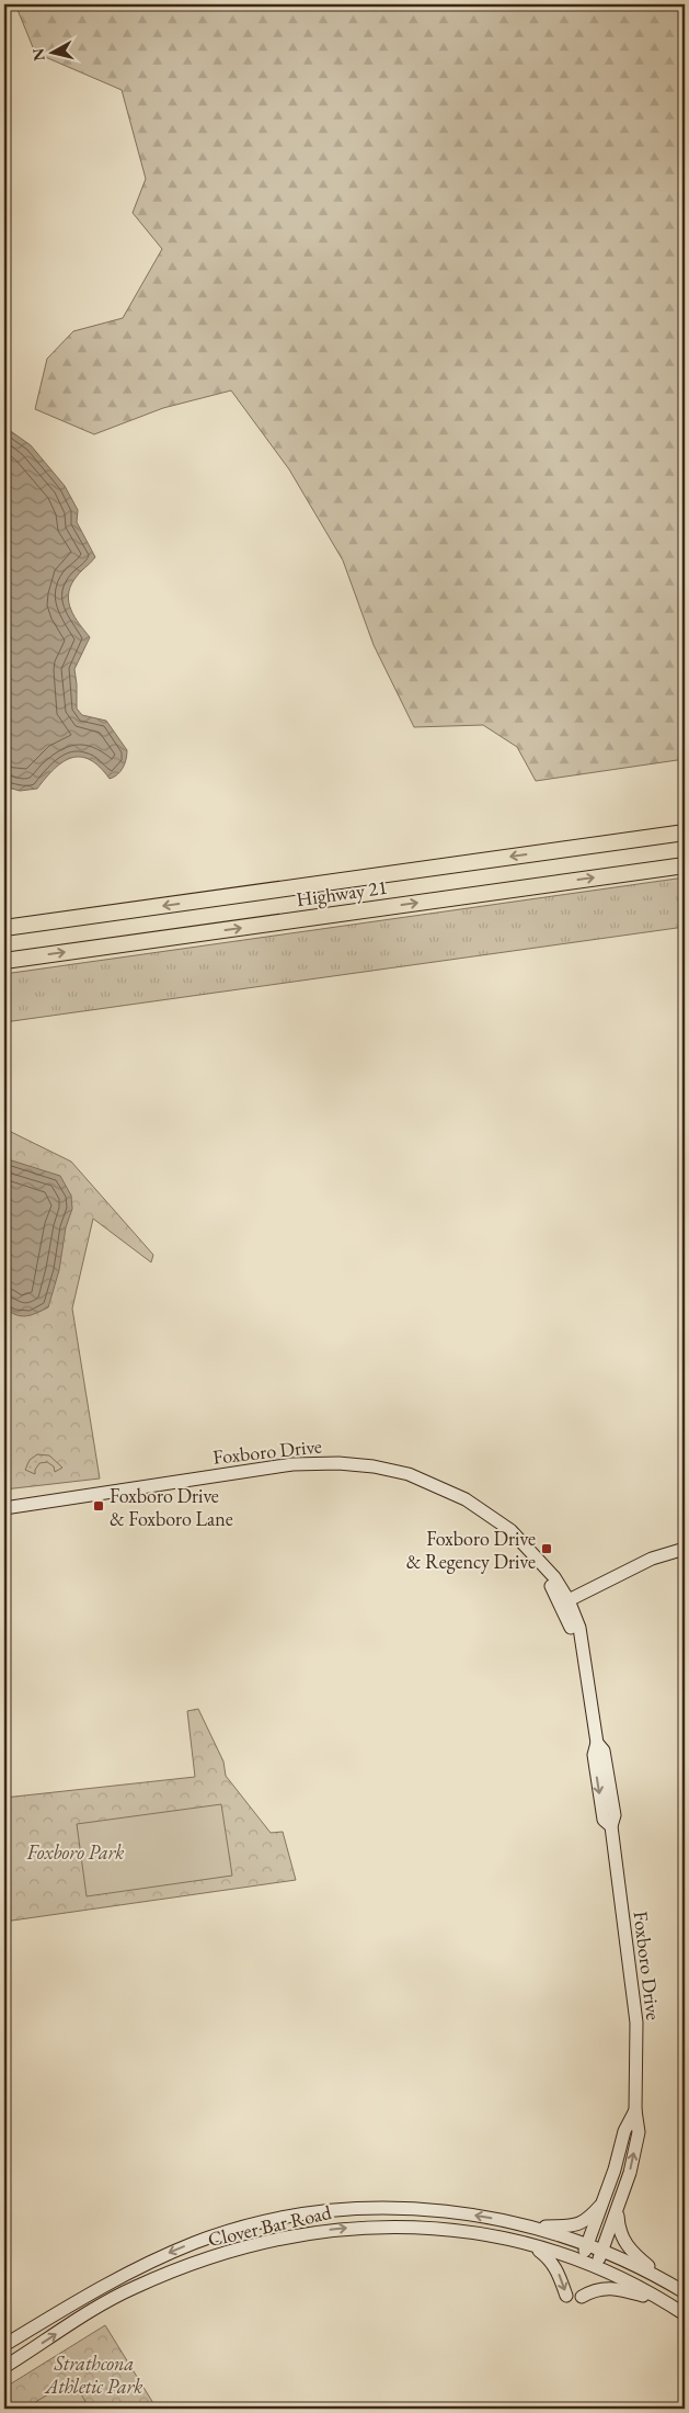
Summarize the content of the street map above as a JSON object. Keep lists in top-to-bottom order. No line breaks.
{"streets":{"main road":["Highway 21","Foxboro Drive","Clover Bar Road"]},"crossings":[["Foxboro Drive","Clover Bar Road"]],"parks":["Foxboro Park","Strathcona Athletic Park"],"places":{"transit":["Foxboro Drive & Foxboro Lane","Foxboro Drive & Regency Drive"]},"north":"left"}
